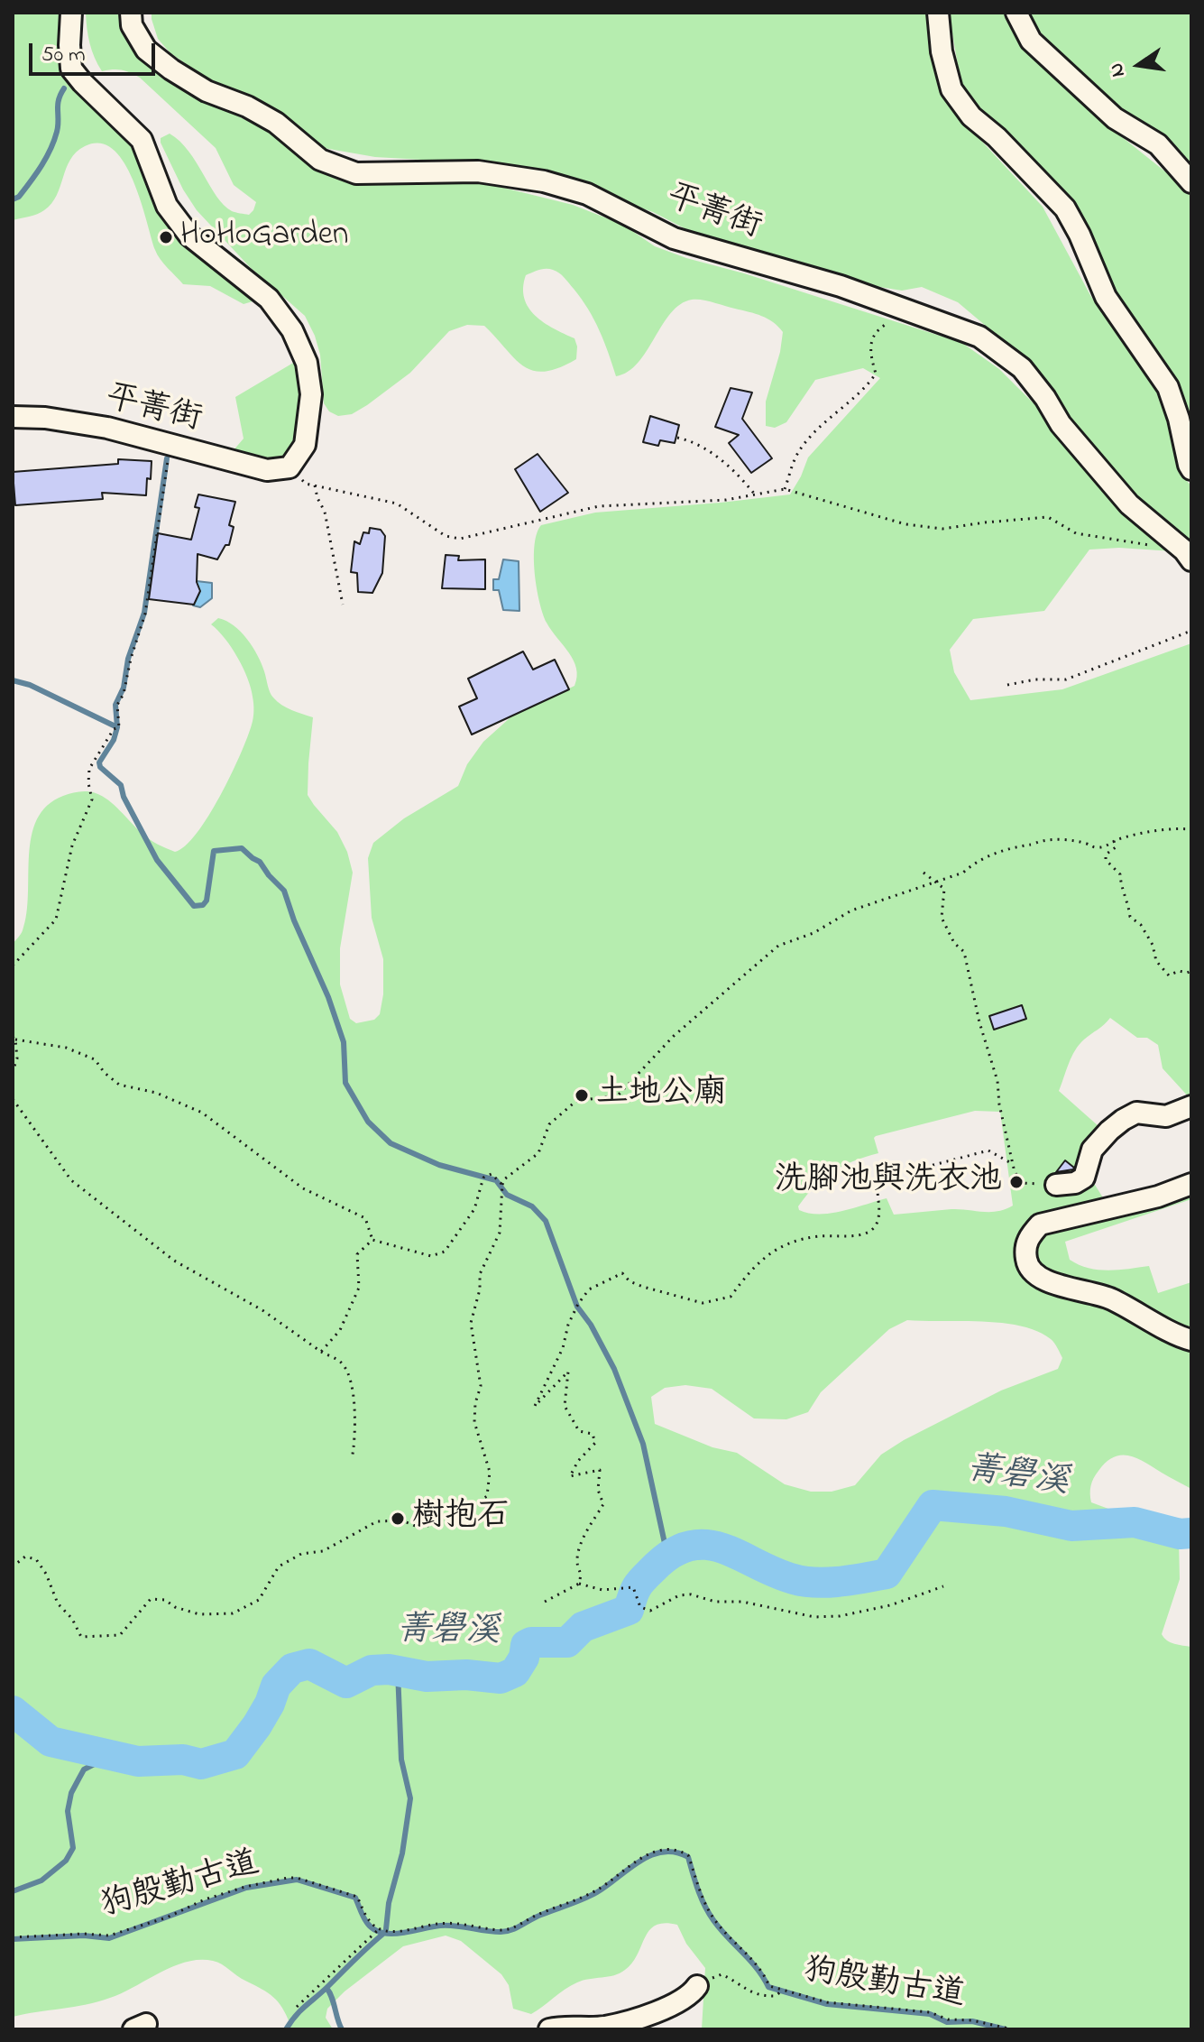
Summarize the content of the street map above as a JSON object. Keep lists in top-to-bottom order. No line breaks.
{"streets":{"street":["平菁街"],"path":["狗殷勤古道"]},"water":["菁礐溪"],"places":["HoHoGarden","土地公廟","洗腳池與洗衣池","樹抱石"],"scale_bar":"50 m","north":"left"}
